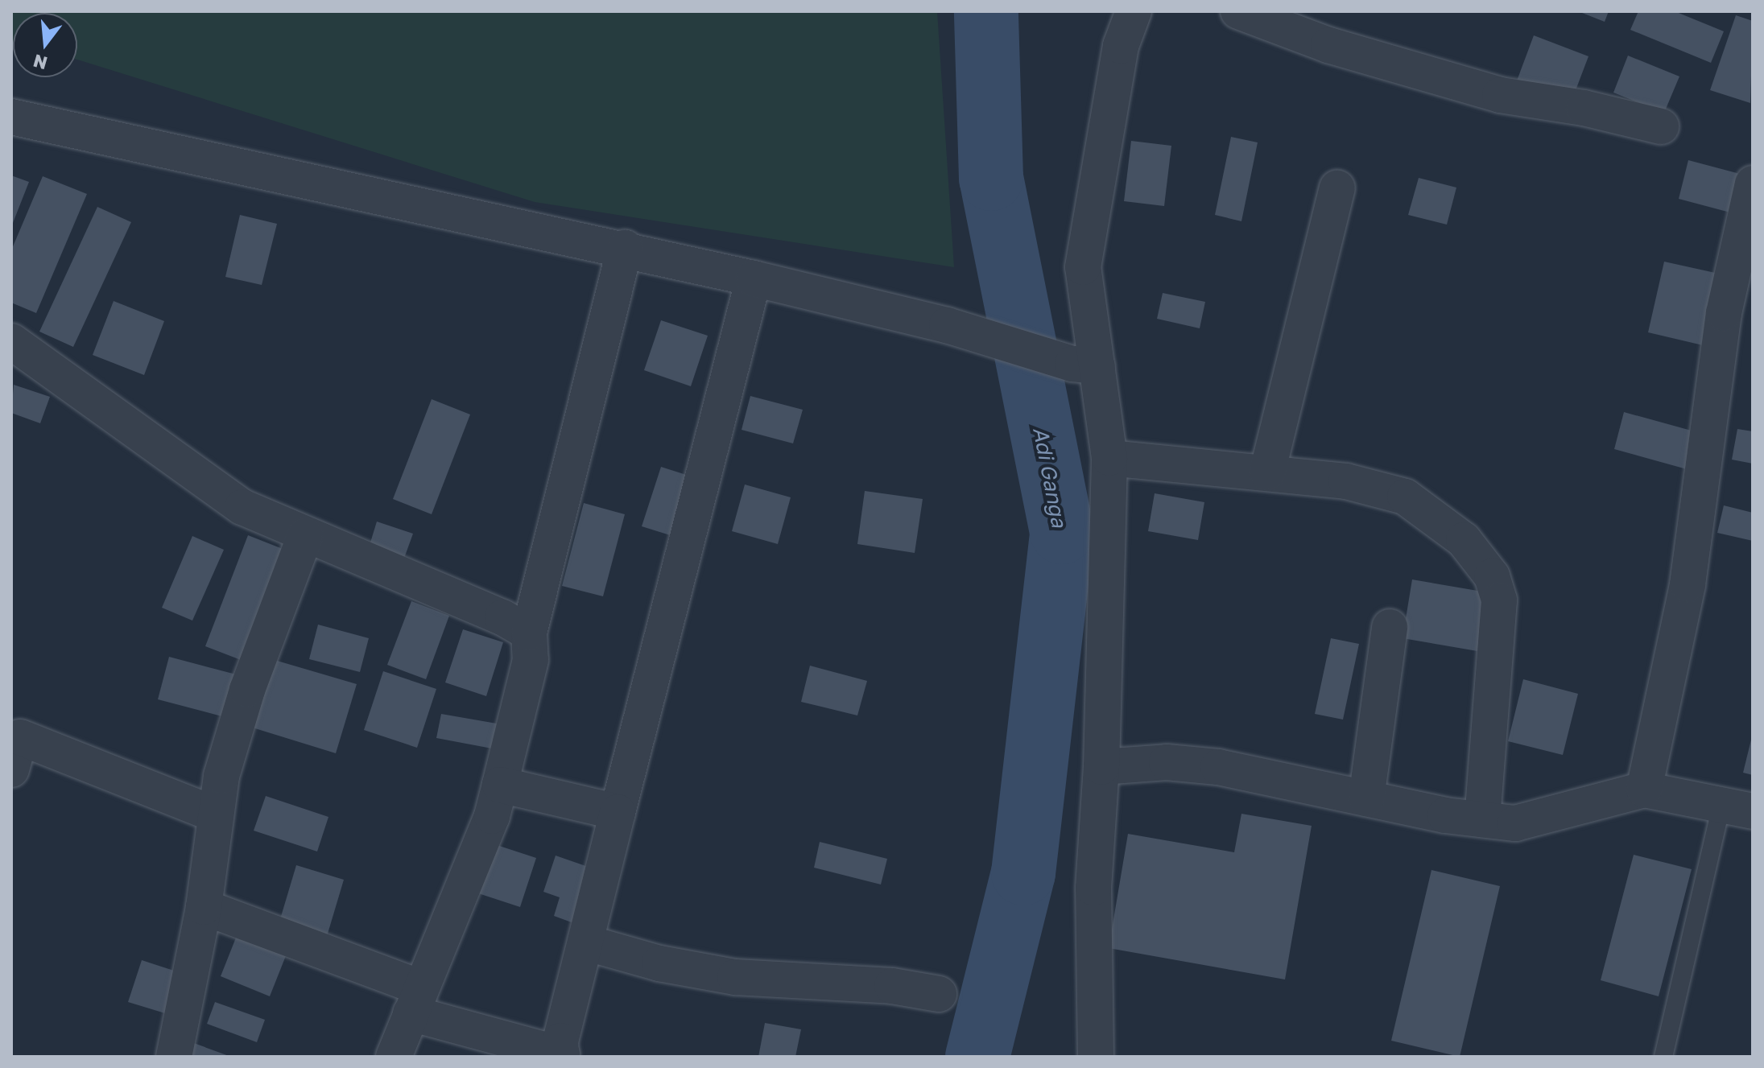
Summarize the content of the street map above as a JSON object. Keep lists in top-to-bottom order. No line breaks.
{"water":["Adi Ganga"],"north":"bottom"}
